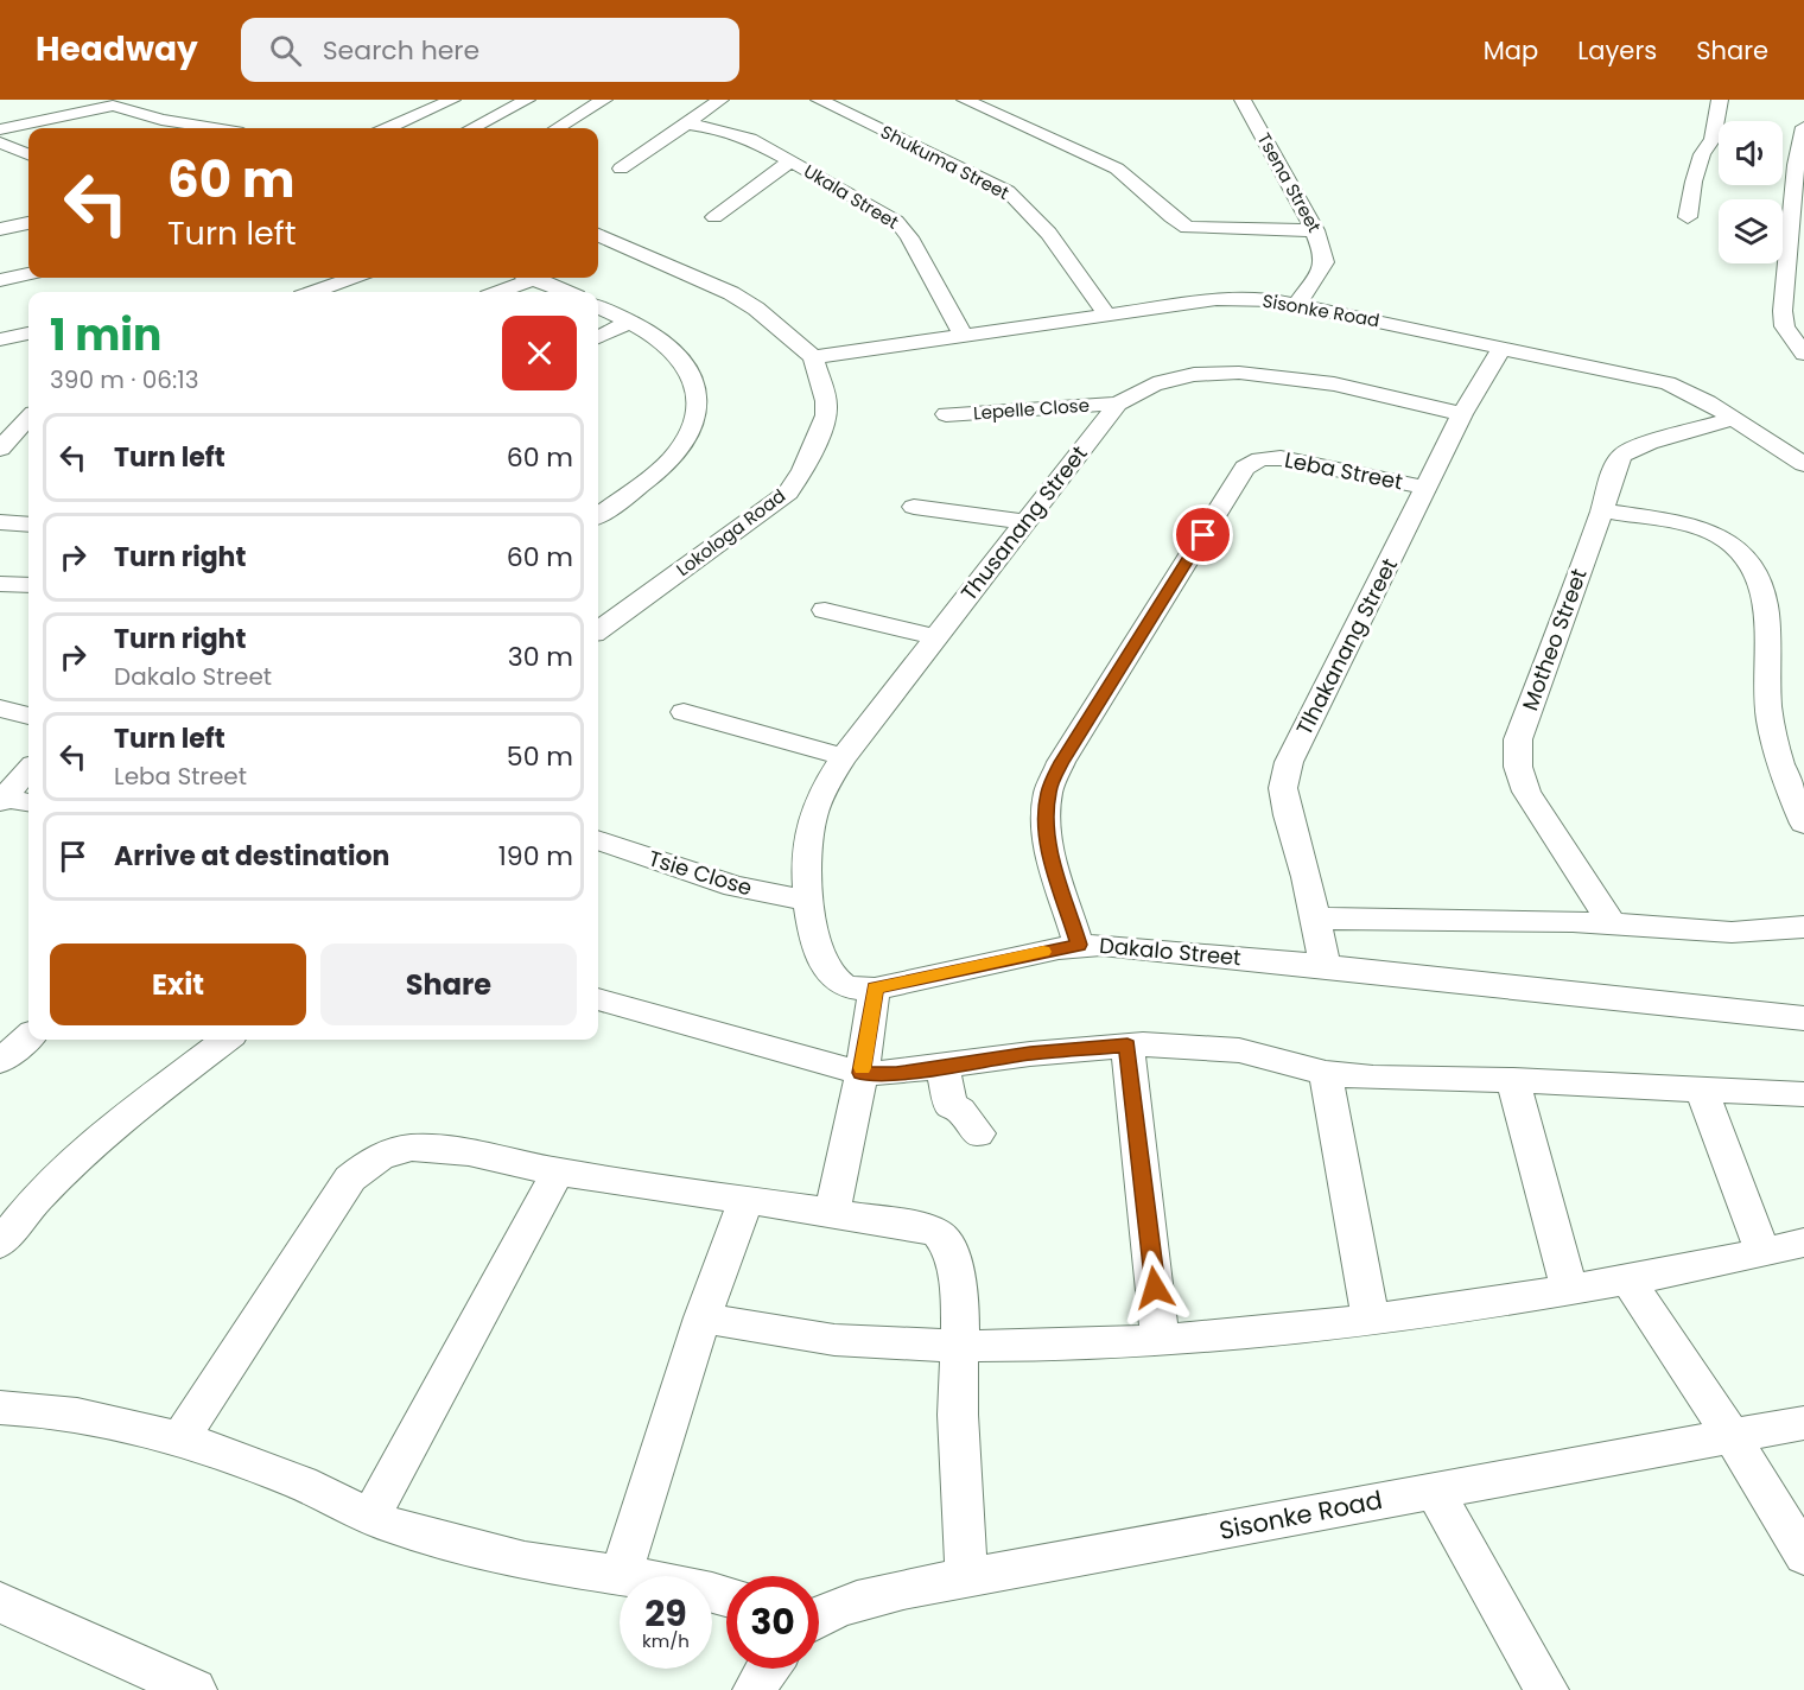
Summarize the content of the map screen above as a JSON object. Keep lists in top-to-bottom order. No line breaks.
{"streets":{"street":["Shukuma Street","Tsena Street","Ukala Street","Sisonke Road","Lepelle Close","Leba Street","Thusanang Street","Lokologa Road","Motheo Street","Tlhakanang Street","Tsie Close","Dakalo Street"]},"crossings":[["Shukuma Street","Sisonke Road"],["Tsena Street","Sisonke Road"],["Ukala Street","Sisonke Road"],["Sisonke Road","Lokologa Road"],["Sisonke Road","Motheo Street"],["Sisonke Road","Tlhakanang Street"],["Lepelle Close","Thusanang Street"],["Leba Street","Tlhakanang Street"],["Leba Street","Dakalo Street"],["Thusanang Street","Tlhakanang Street"],["Thusanang Street","Tsie Close"],["Thusanang Street","Dakalo Street"],["Tlhakanang Street","Dakalo Street"]],"page":{"header":"Headway","search":"Search here","nav":["Map","Layers","Share"],"turn":["60 m","Turn left"],"heading":["1 min","390 m · 06:13"],"list":[{"name":"Turn left","value":"60 m"},{"name":"Turn right","value":"60 m"},{"name":"Turn right","note":"Dakalo Street","value":"30 m"},{"name":"Turn left","note":"Leba Street","value":"50 m"},{"name":"Arrive at destination","value":"190 m"}],"buttons":["Exit","Share"],"speed":"29 km/h","limit":"30"}}
